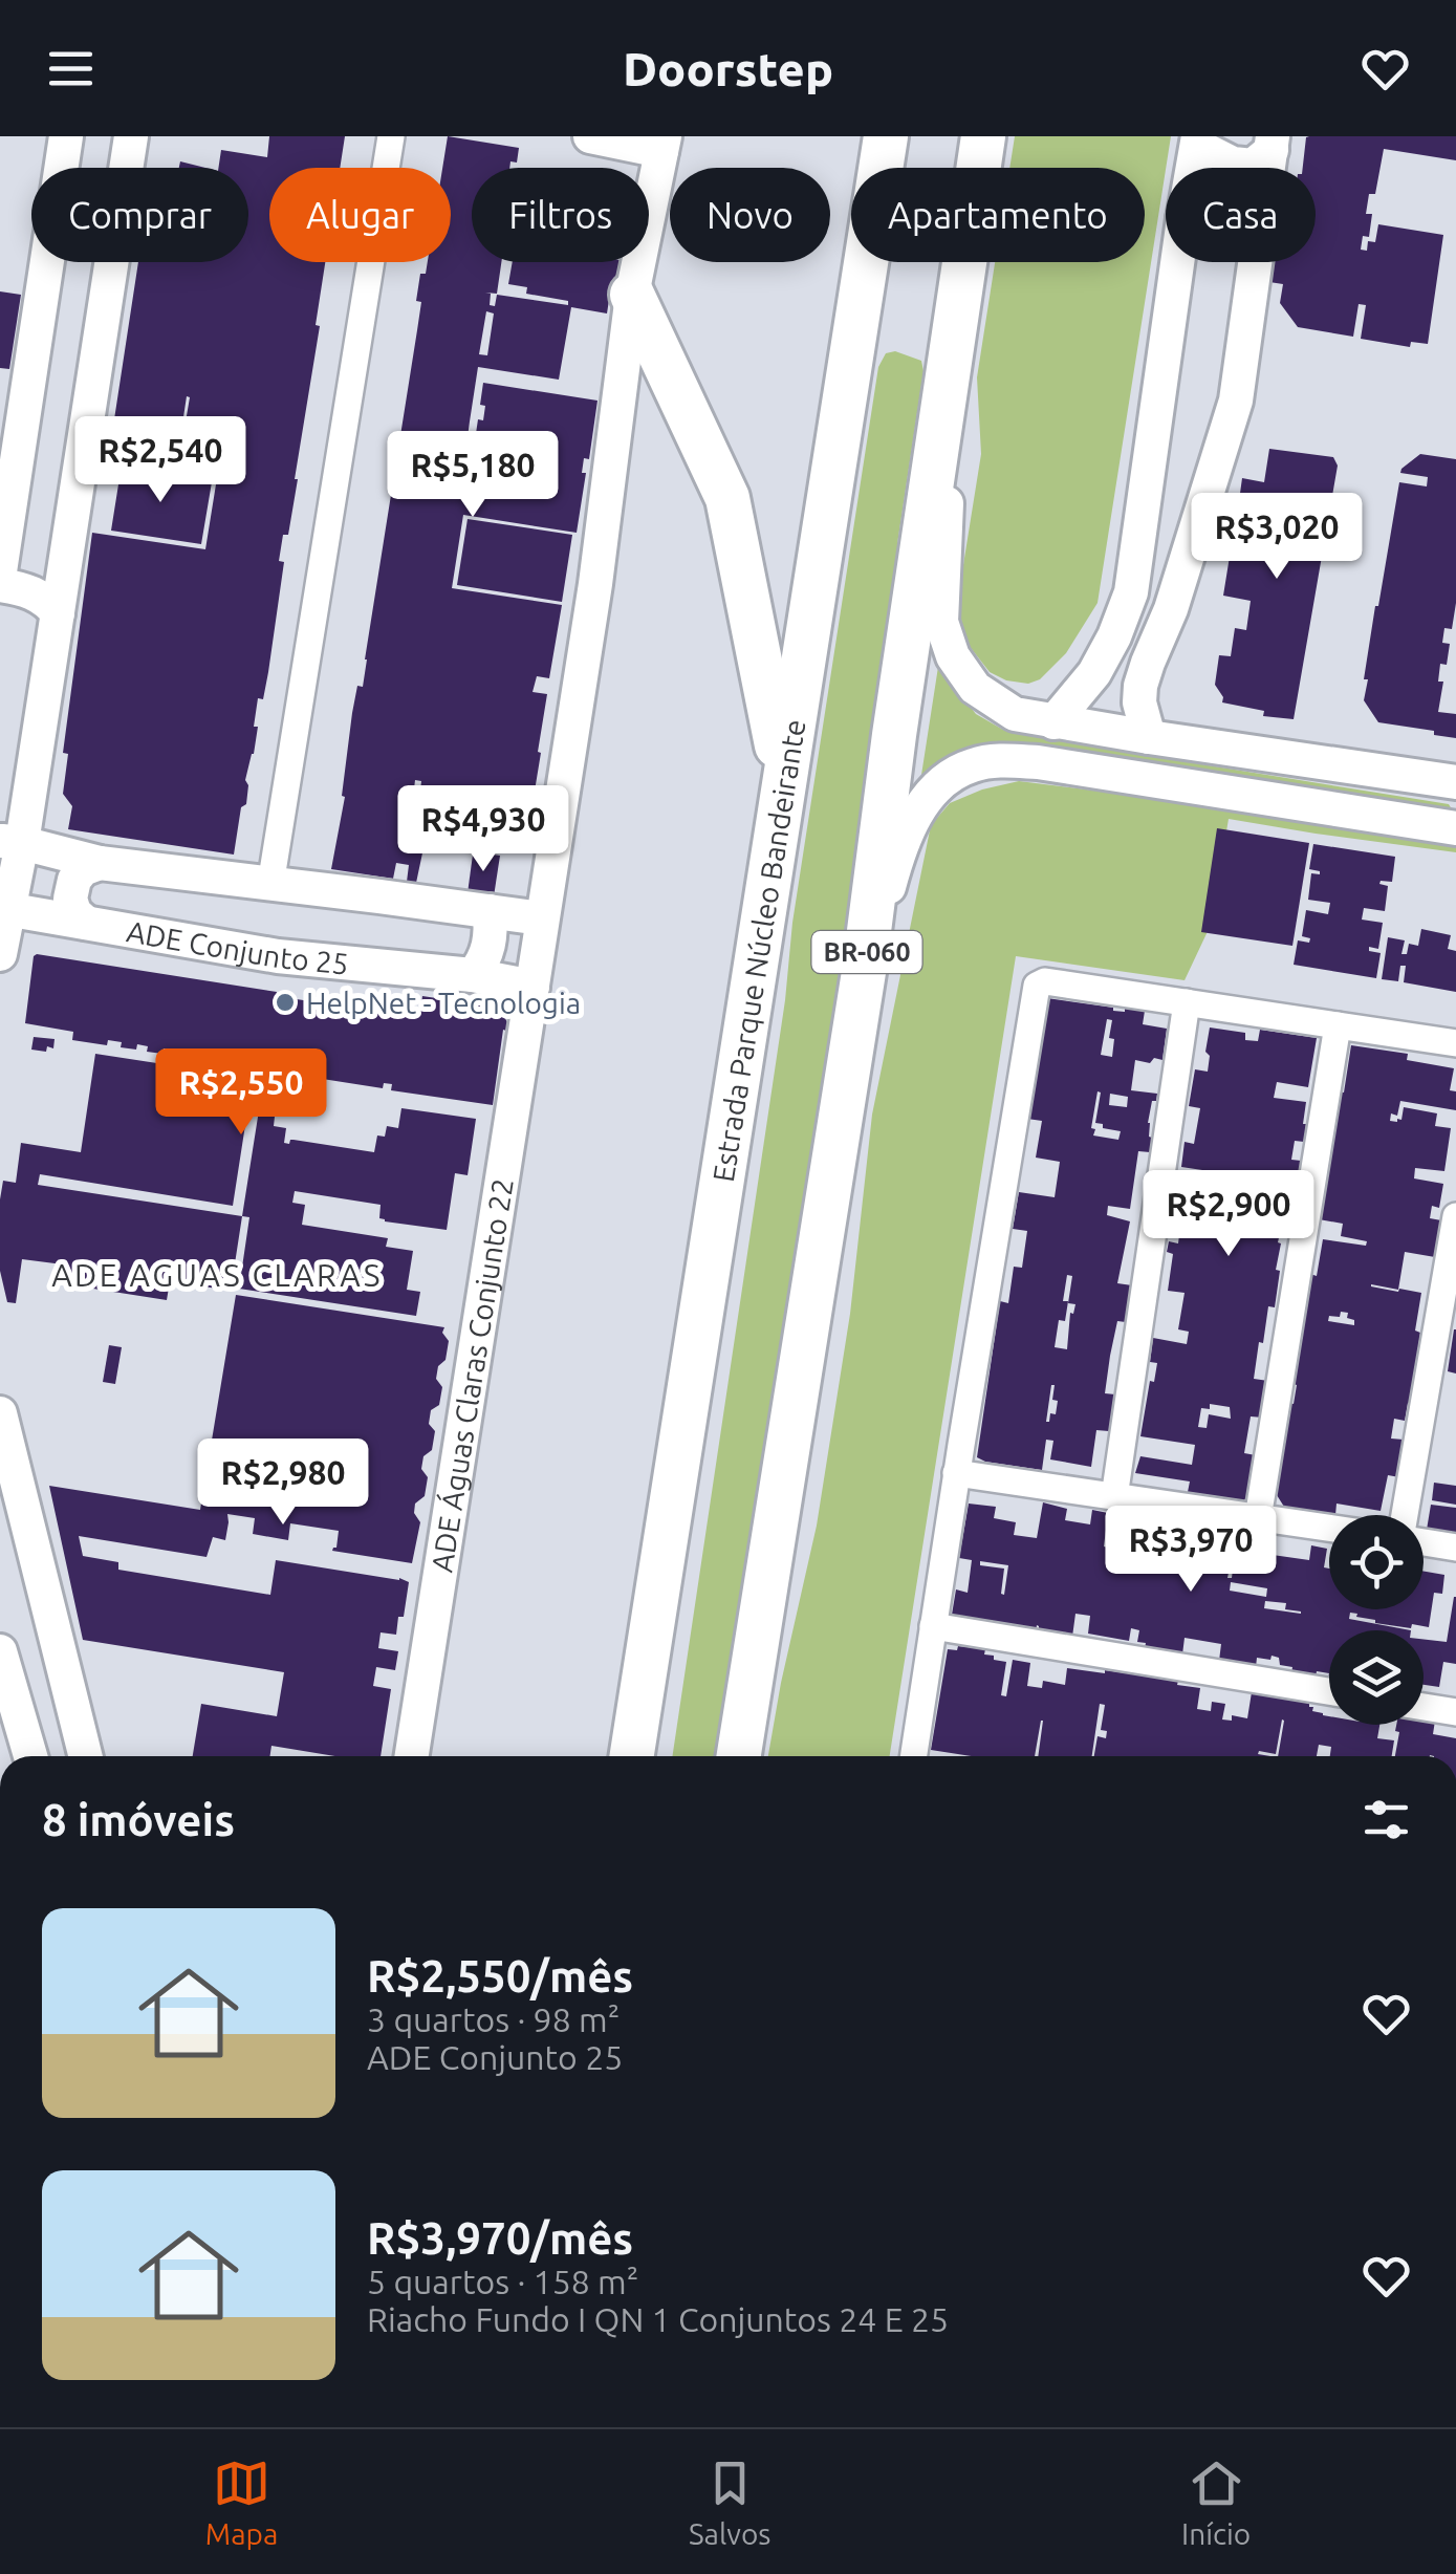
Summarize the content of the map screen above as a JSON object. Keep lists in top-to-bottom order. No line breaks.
{"streets":{"highway":["Estrada Parque Núcleo Bandeirante","BR-060"],"street":["ADE Conjunto 25","ADE Águas Claras Conjunto 22"]},"crossings":[["ADE Conjunto 25","ADE Águas Claras Conjunto 22"]],"districts":["ADE AGUAS CLARAS"],"places":["HelpNet - Tecnologia"],"page":{"header":"Doorstep","chip":["Comprar","Alugar","Filtros","Novo","Apartamento","Casa"],"price":["R$2,540","R$5,180","R$3,020","R$4,930","R$2,550","R$2,900","R$2,980","R$3,970"],"heading":"8 imóveis","list":[{"name":"R$2,550/mês","note":"3 quartos · 98 m² · ADE Conjunto 25"},{"name":"R$3,970/mês","note":"5 quartos · 158 m² · Riacho Fundo I QN 1 Conjuntos 24 E 25"}],"tabs":["Mapa","Salvos","Início"]}}
